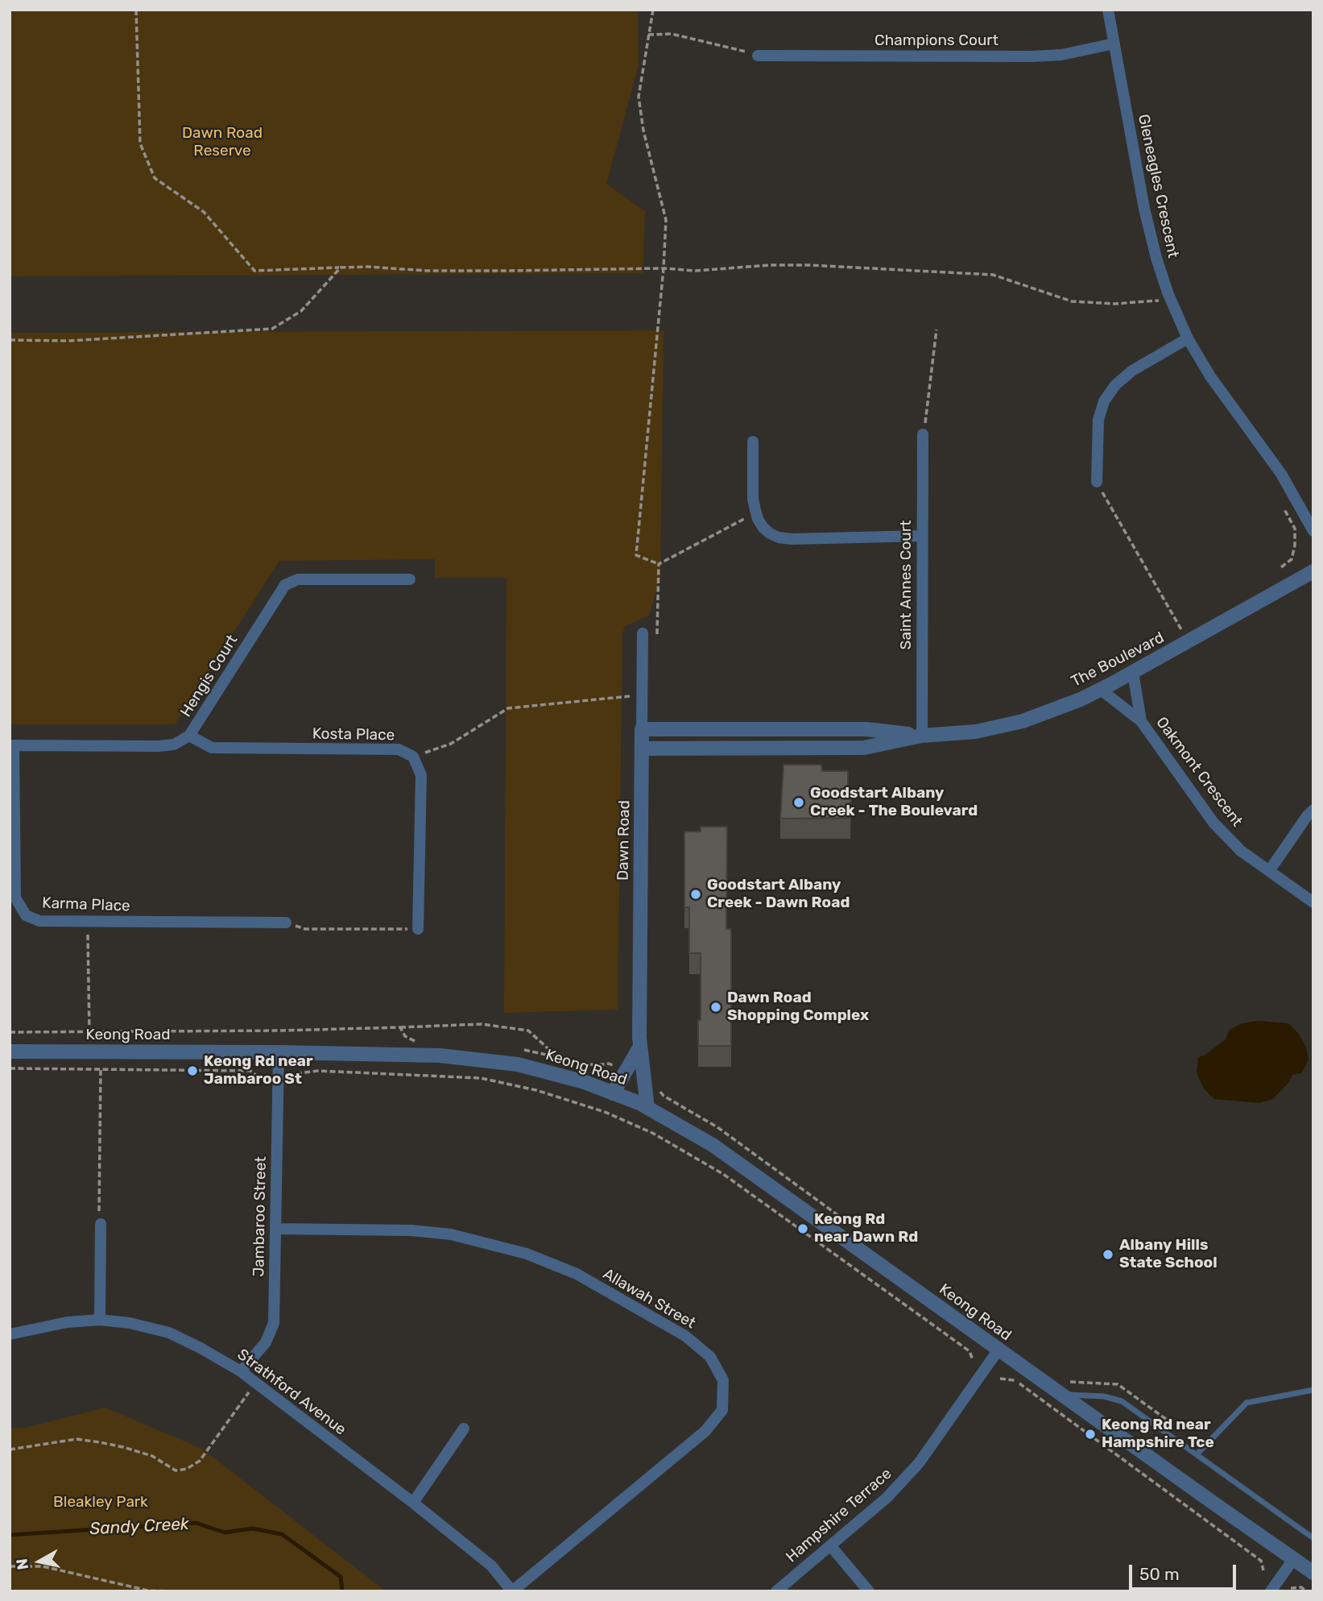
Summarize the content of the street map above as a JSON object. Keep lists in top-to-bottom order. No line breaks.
{"streets":{"street":["Champions Court","Gleneagles Crescent","Saint Annes Court","The Boulevard","Hengis Court","Kosta Place","Oakmont Crescent","Dawn Road","Karma Place","Keong Road","Jambaroo Street","Allawah Street","Strathford Avenue","Hampshire Terrace"]},"crossings":[["Champions Court","Gleneagles Crescent"],["Saint Annes Court","The Boulevard"],["The Boulevard","Oakmont Crescent"],["The Boulevard","Dawn Road"],["Hengis Court","Kosta Place"],["Hengis Court","Karma Place"],["Dawn Road","Keong Road"],["Keong Road","Jambaroo Street"],["Keong Road","Hampshire Terrace"],["Jambaroo Street","Allawah Street"],["Jambaroo Street","Strathford Avenue"],["Allawah Street","Strathford Avenue"]],"water":["Sandy Creek"],"parks":["Dawn Road Reserve","Bleakley Park"],"places":["Goodstart Albany Creek - The Boulevard","Goodstart Albany Creek - Dawn Road","Dawn Road Shopping Complex","Keong Rd near Jambaroo St","Keong Rd near Dawn Rd","Albany Hills State School","Keong Rd near Hampshire Tce"],"scale_bar":"50 m","north":"left"}
